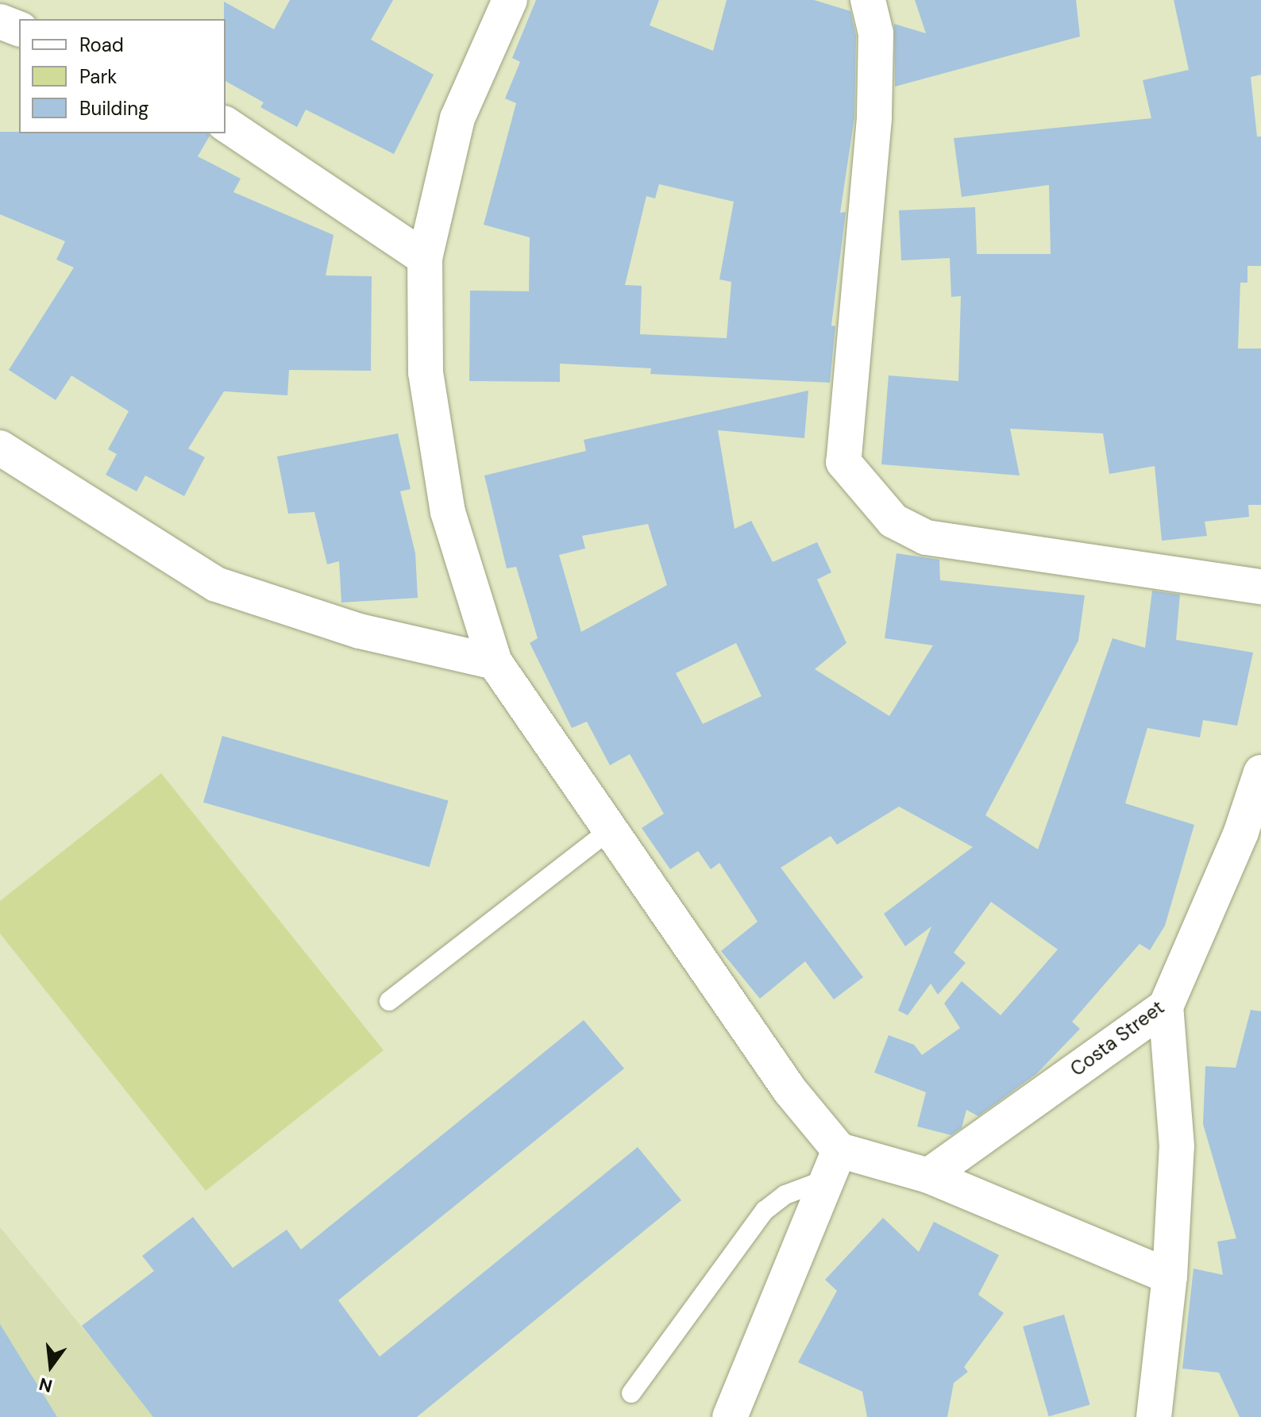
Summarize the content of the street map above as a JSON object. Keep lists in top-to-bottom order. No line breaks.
{"streets":{"street":["Costa Street"]},"legend":["Road","Park","Building"],"north":"bottom"}
